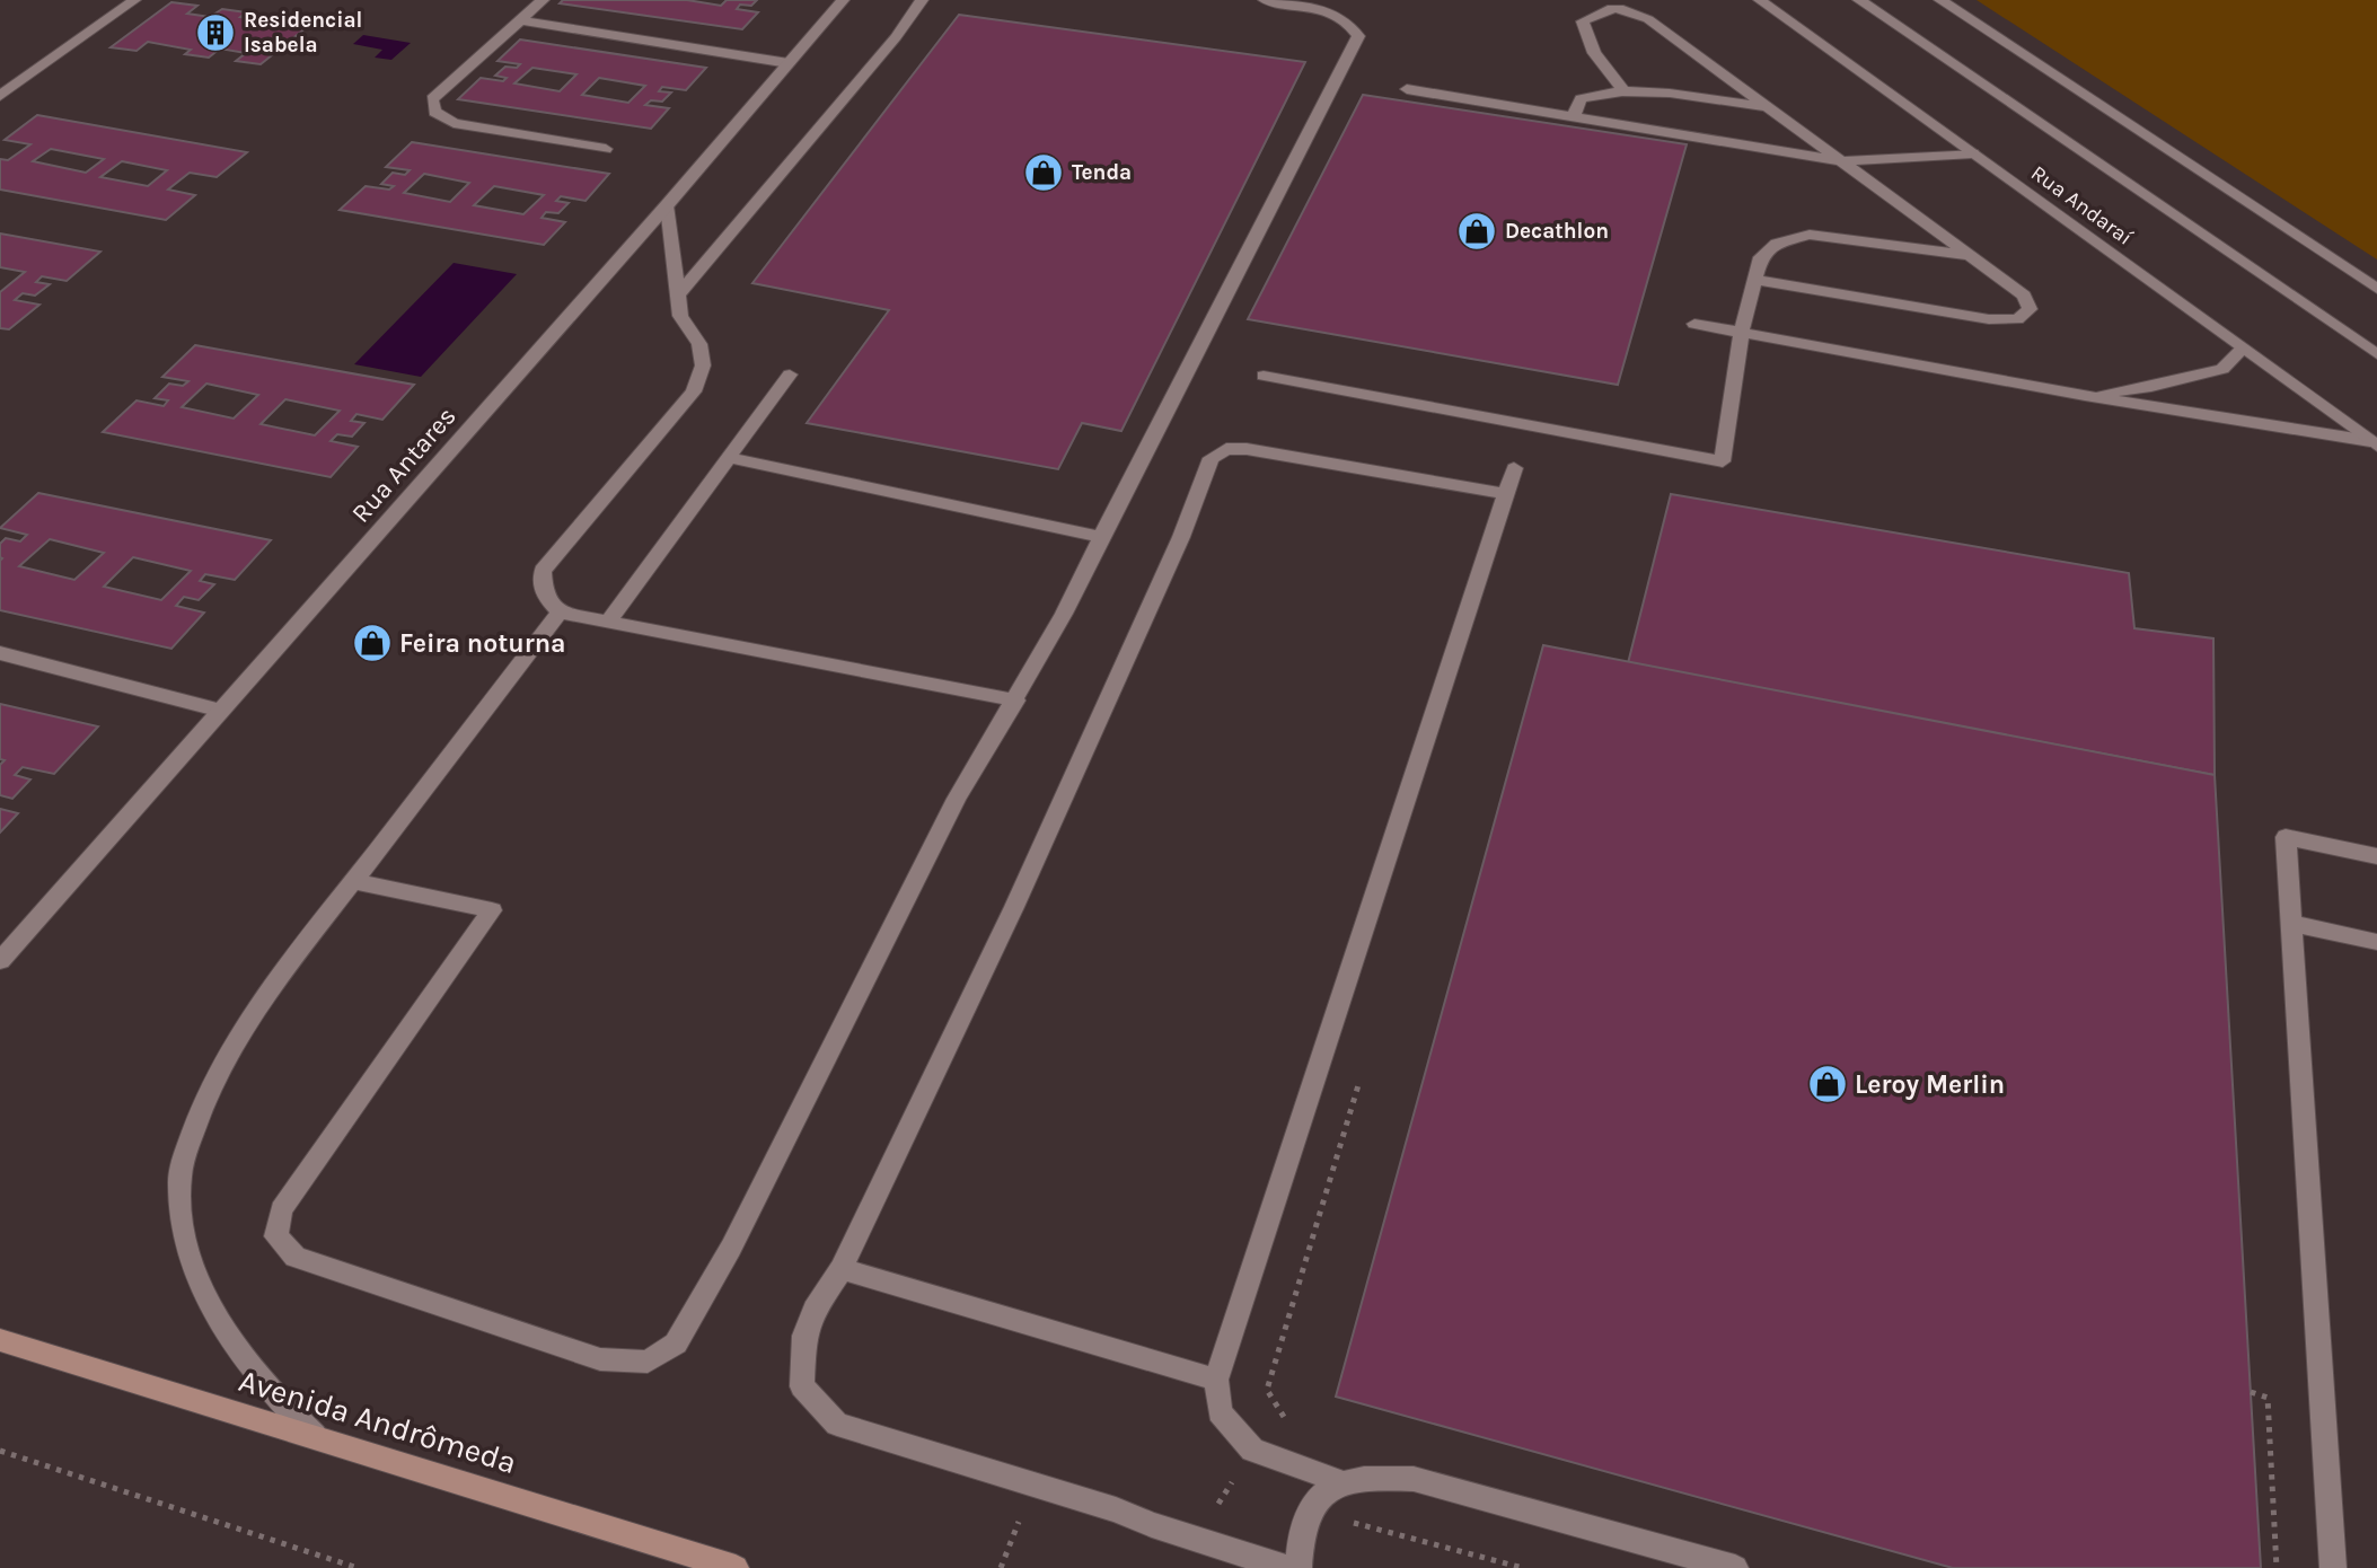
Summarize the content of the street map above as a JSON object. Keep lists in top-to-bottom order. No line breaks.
{"streets":{"main road":["Avenida Andrômeda"],"street":["Rua Andaraí","Rua Antares"]},"places":{"building":["Residencial Isabela"],"shop":["Tenda","Decathlon","Feira noturna","Leroy Merlin"]}}
